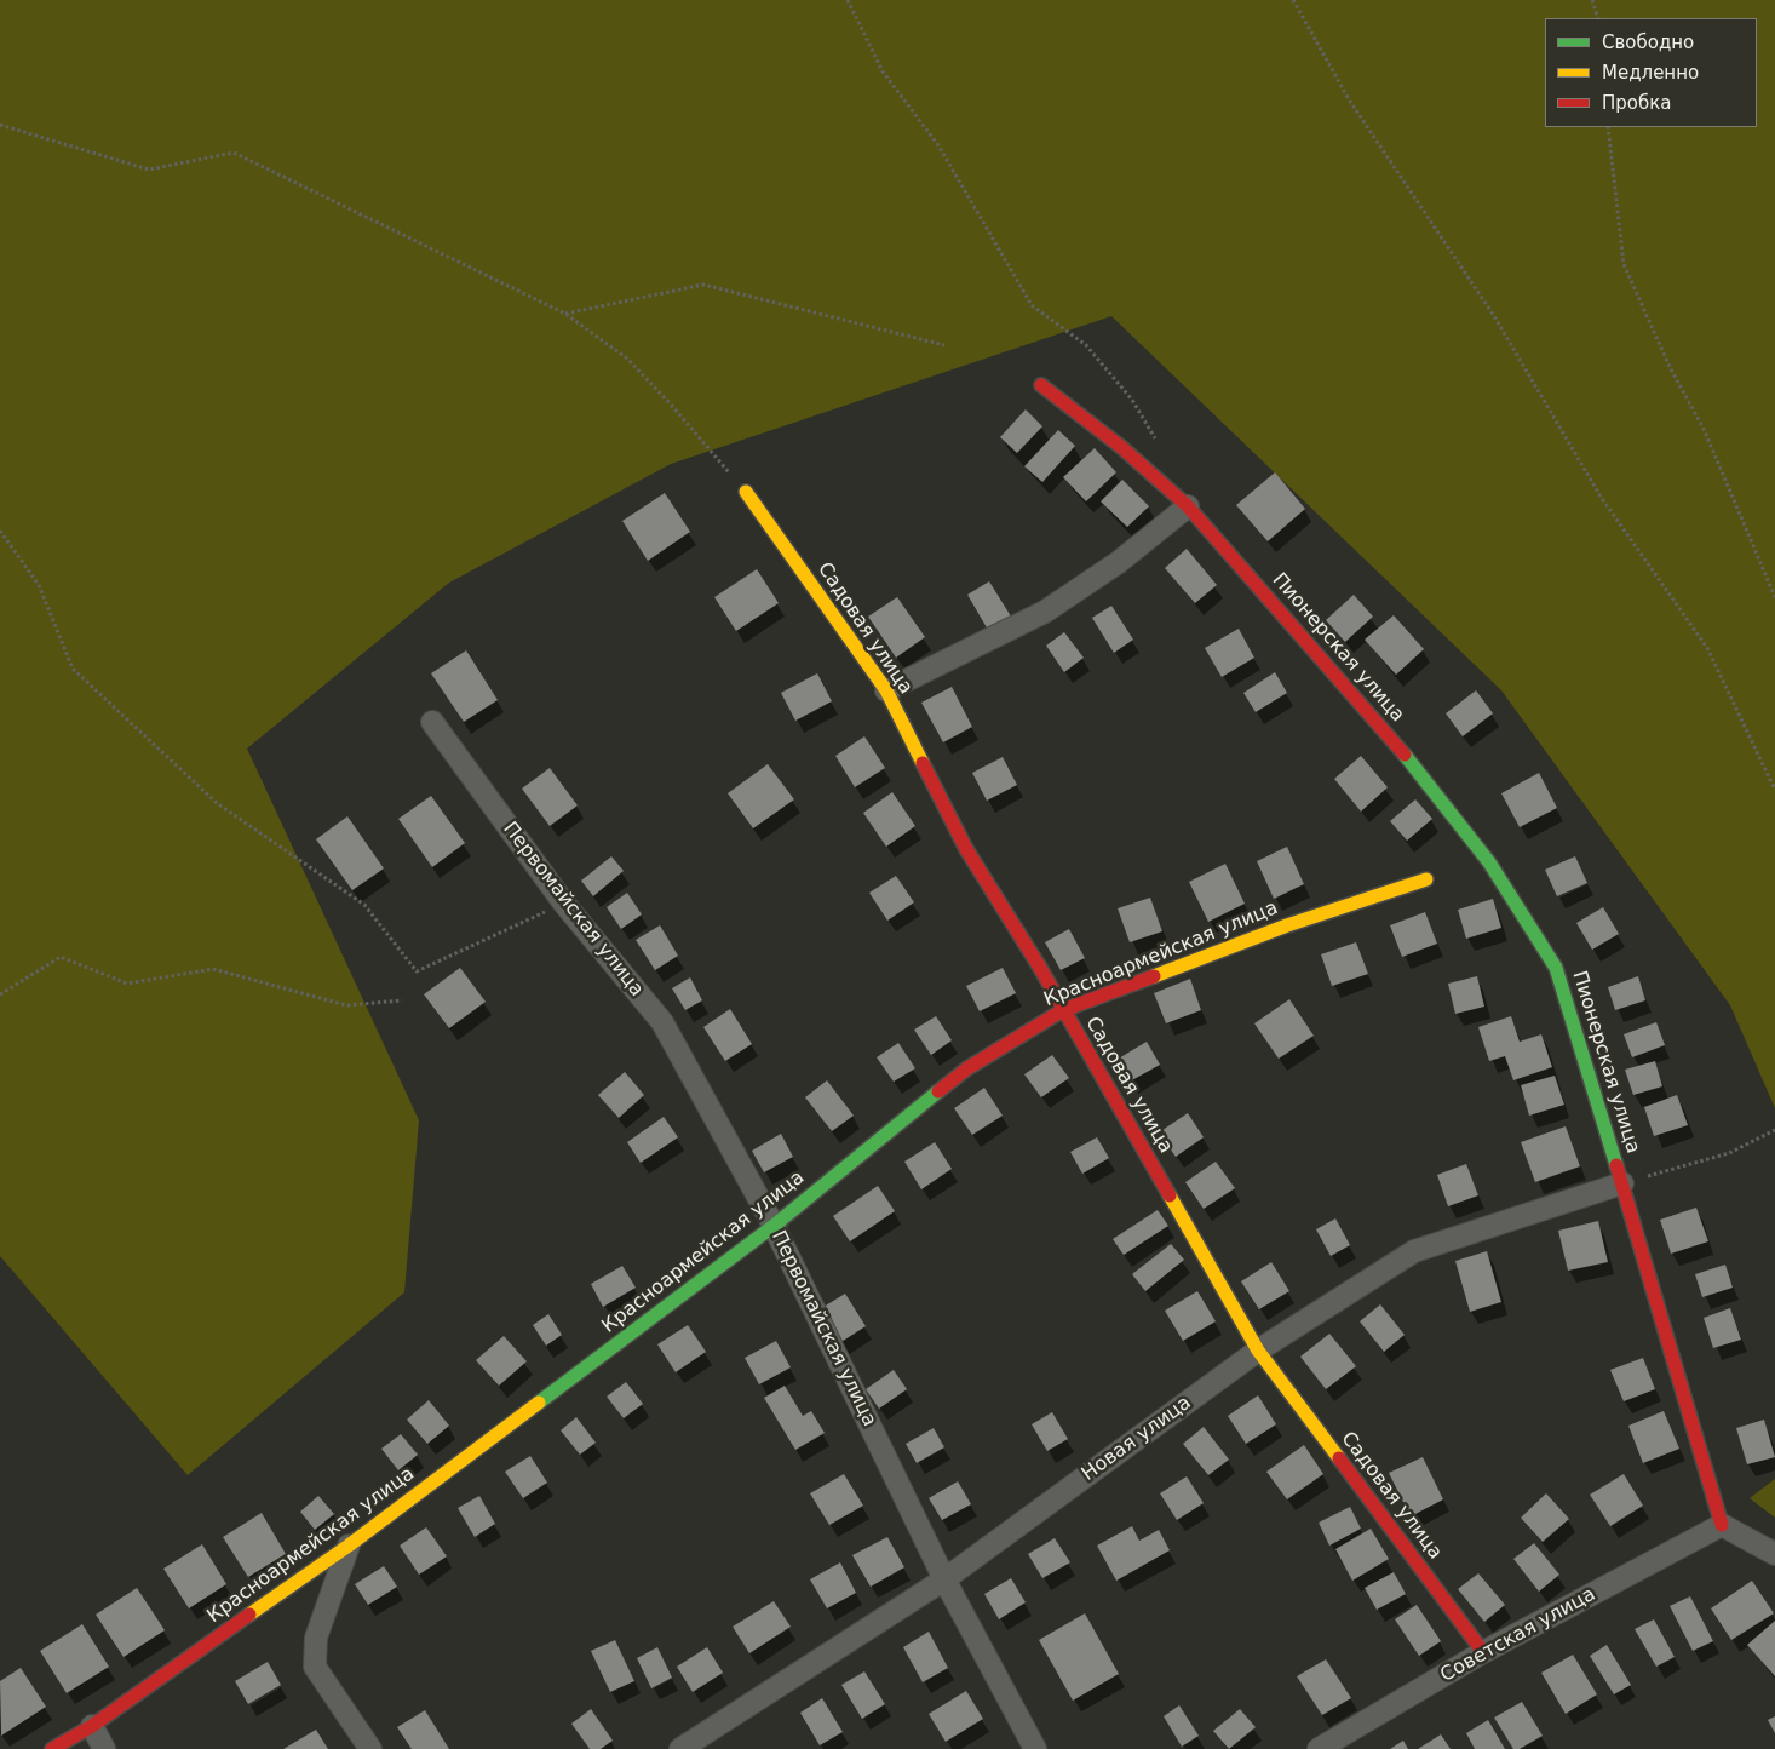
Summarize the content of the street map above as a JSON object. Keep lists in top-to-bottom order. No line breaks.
{"streets":{"street":["Садовая улица","Пионерская улица","Первомайская улица","Красноармейская улица","Новая улица","Советская улица"]},"crossings":[["Садовая улица","Красноармейская улица"],["Садовая улица","Новая улица"],["Садовая улица","Советская улица"],["Пионерская улица","Новая улица"],["Пионерская улица","Советская улица"],["Первомайская улица","Красноармейская улица"],["Первомайская улица","Новая улица"]],"legend":["Свободно","Медленно","Пробка"]}
